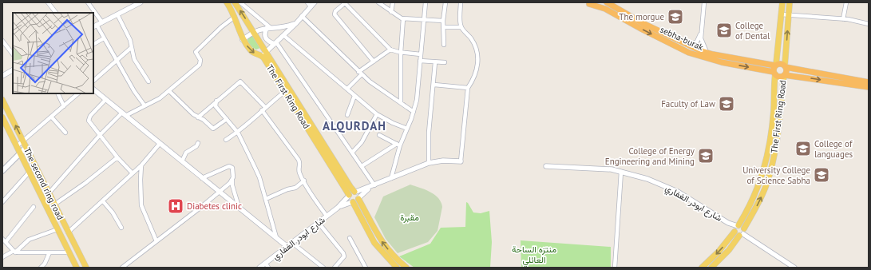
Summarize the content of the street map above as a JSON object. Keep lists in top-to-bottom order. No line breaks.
{"streets":{"highway":["sebha-burak"],"main road":["The First Ring Road","The second ring road"],"street":["شارع ابودر الغفاري"]},"crossings":[["sebha-burak","The First Ring Road"],["The First Ring Road","شارع ابودر الغفاري"]],"districts":["ALQURDAH"],"parks":["مقبرة","منتزه الساحة العائلي"],"places":{"school or university":["The morgue","College of Dental","Faculty of Law","College of languages","College of Energy Engineering and Mining","University College of Science Sabha"],"hospital":["Diabetes clinic"]}}
